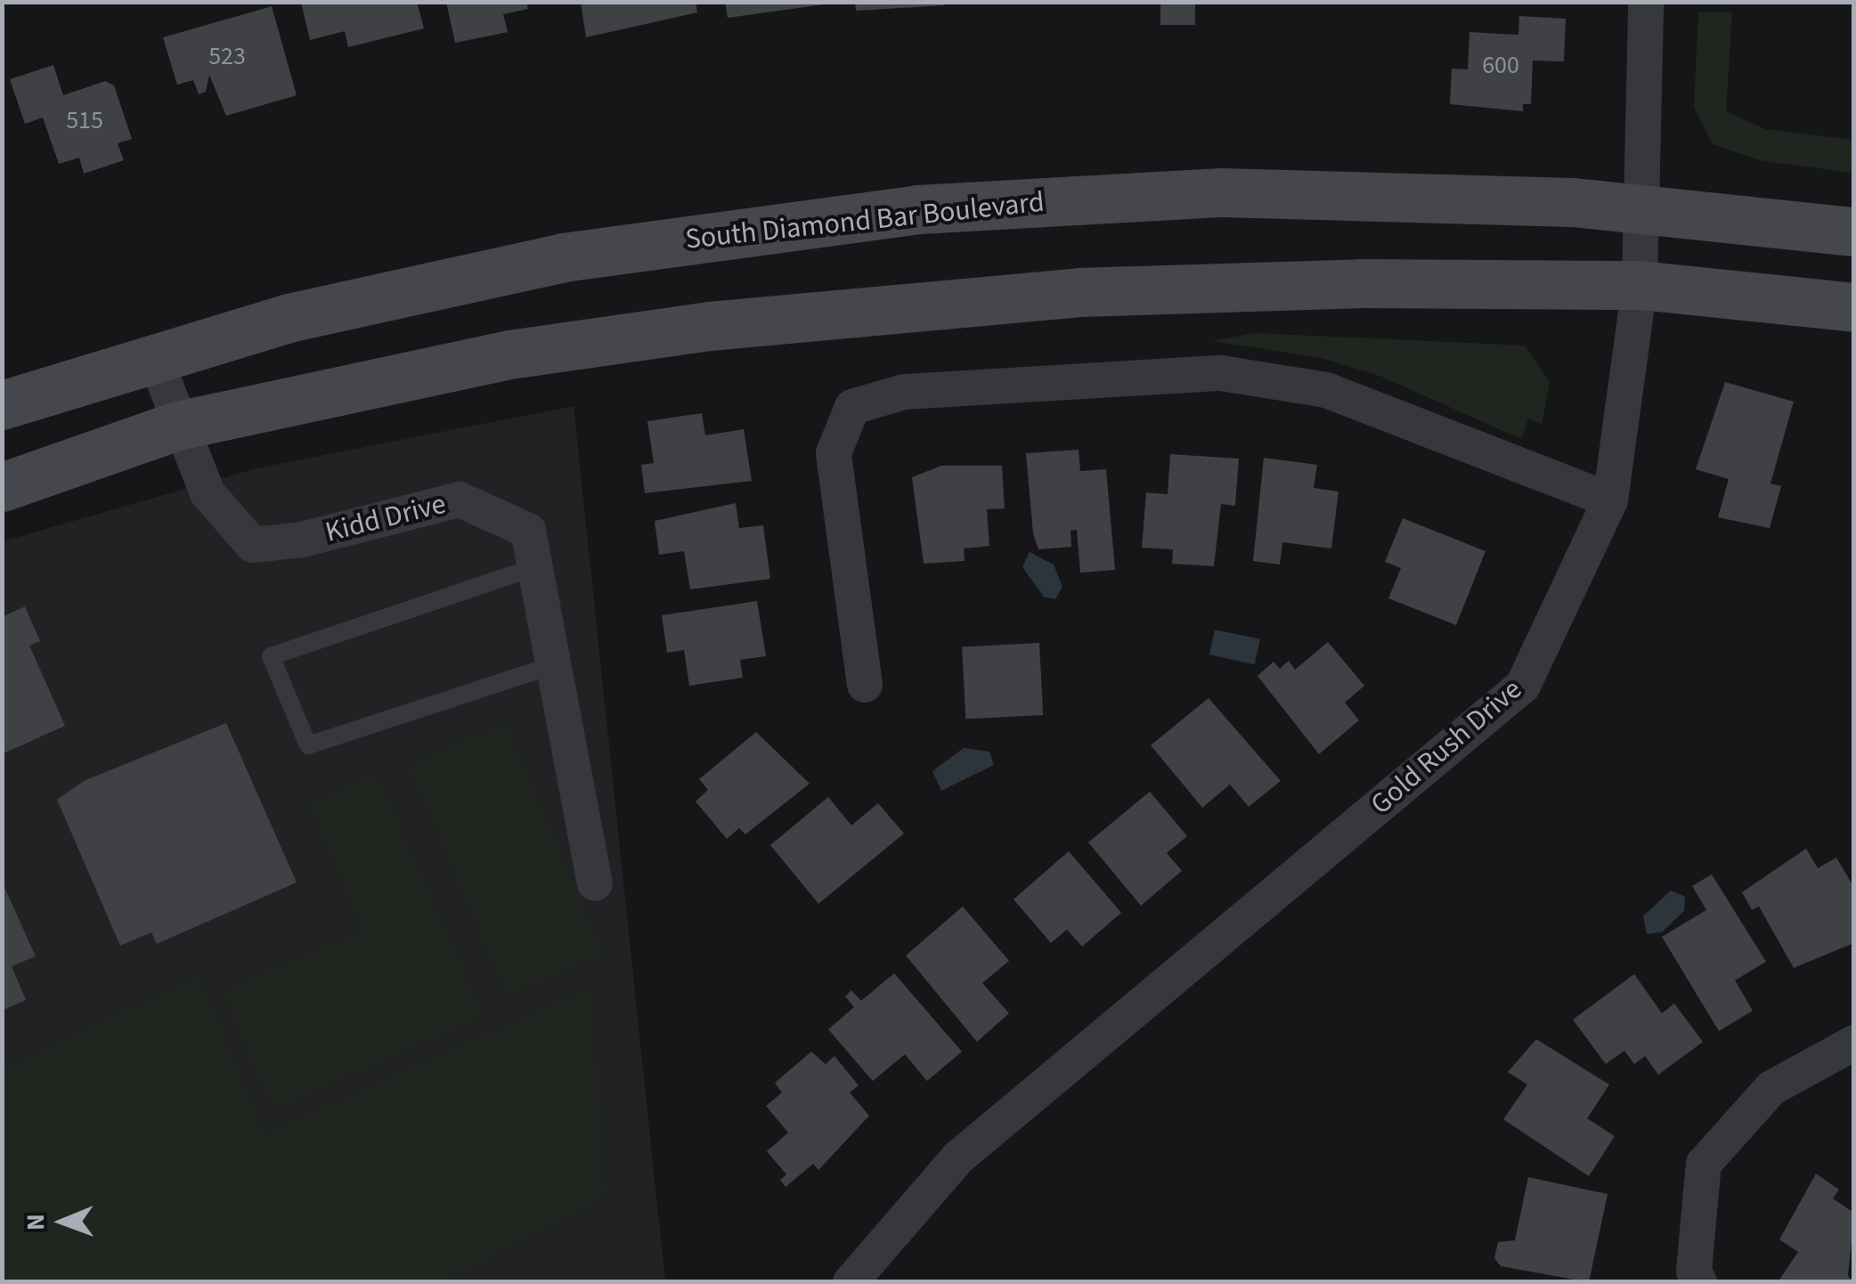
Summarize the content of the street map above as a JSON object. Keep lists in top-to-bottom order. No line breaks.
{"streets":{"main road":["South Diamond Bar Boulevard"],"street":["Kidd Drive","Gold Rush Drive"]},"crossings":[["South Diamond Bar Boulevard","Kidd Drive"],["South Diamond Bar Boulevard","Gold Rush Drive"]],"house_numbers":["523","600","515"],"north":"left"}
